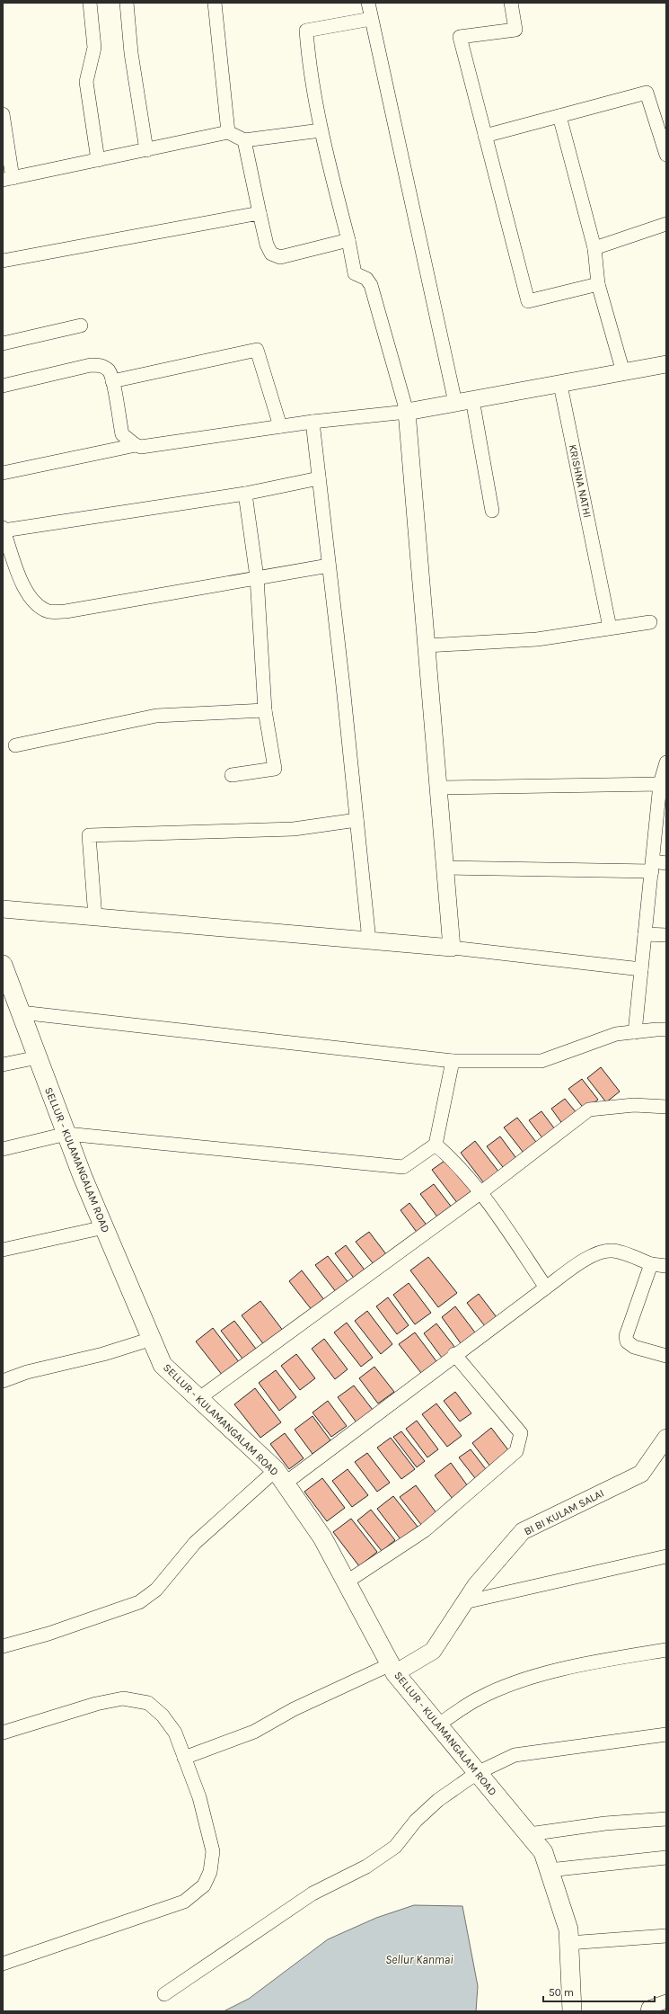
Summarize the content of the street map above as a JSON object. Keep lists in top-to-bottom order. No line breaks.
{"streets":{"main road":["SELLUR - KULAMANGALAM ROAD"],"street":["KRISHNA NATHI","BI BI KULAM SALAI"]},"crossings":[["SELLUR - KULAMANGALAM ROAD","BI BI KULAM SALAI"]],"water":["Sellur Kanmai"],"scale_bar":"50 m"}
